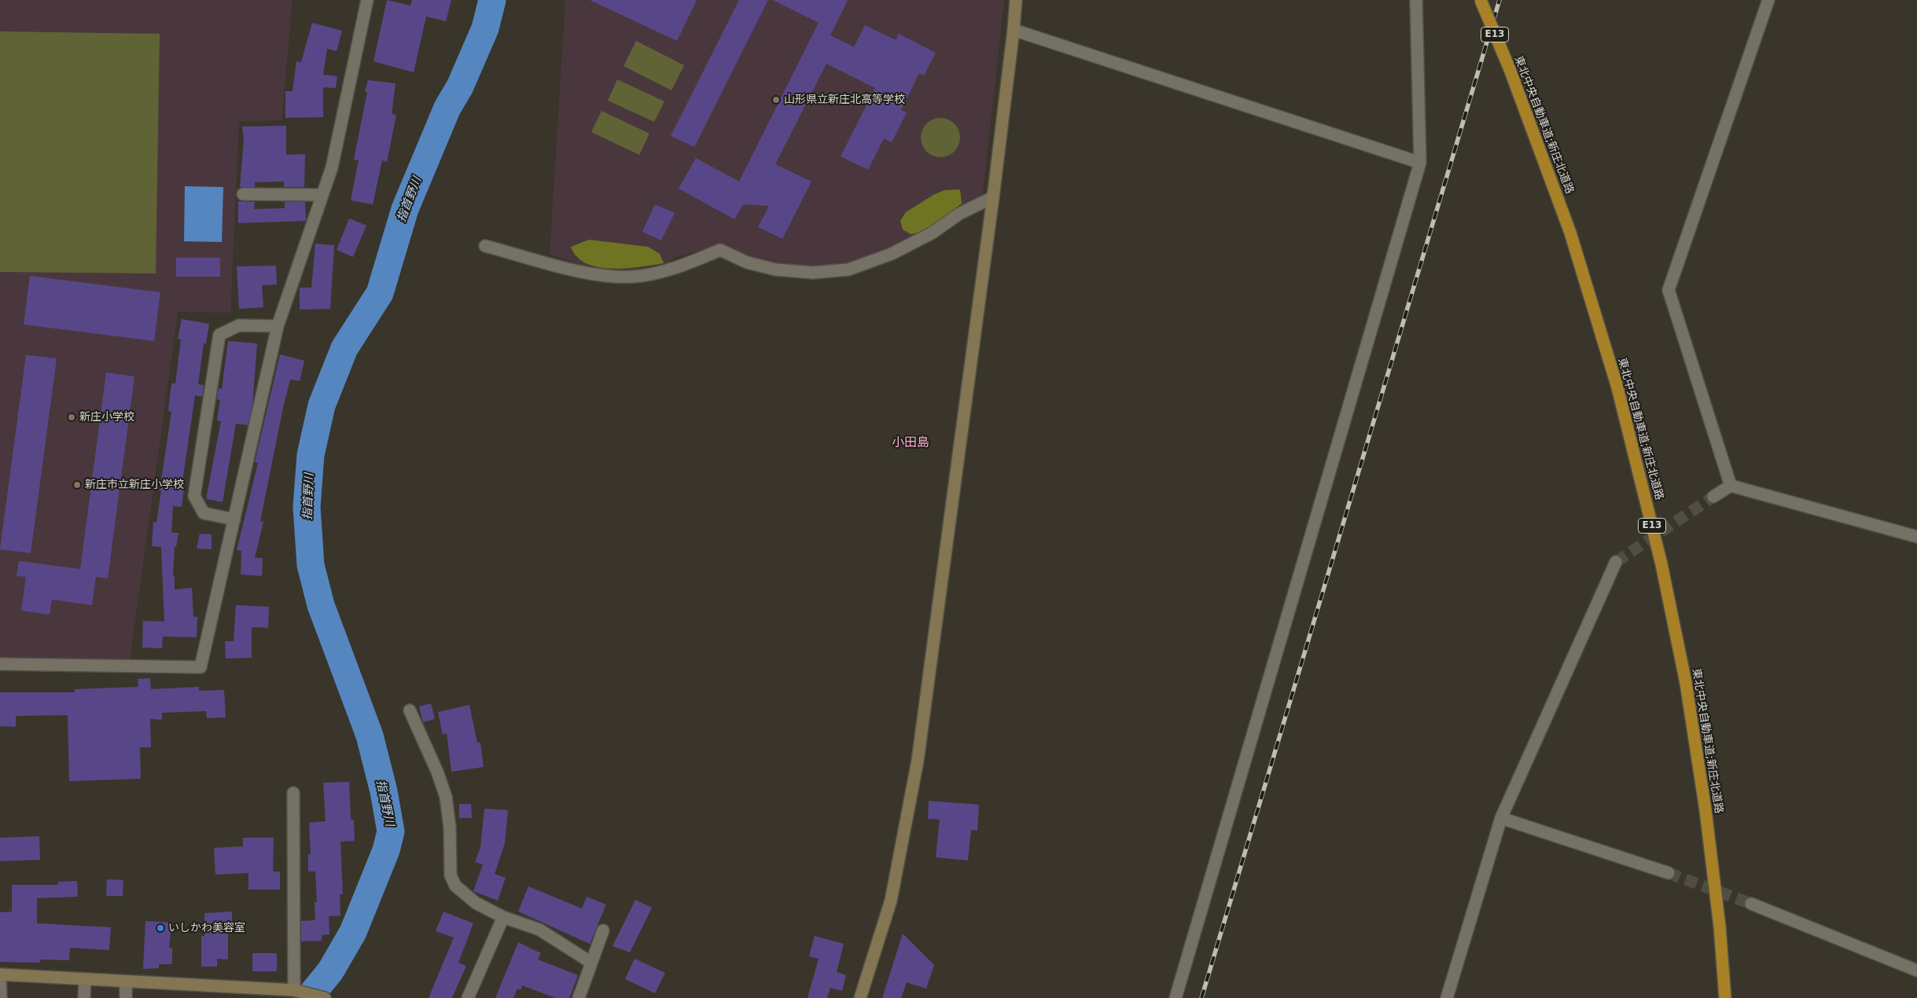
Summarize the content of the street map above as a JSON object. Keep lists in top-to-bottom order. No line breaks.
{"streets":{"highway":["E13","東北中央自動車道;新庄北道路"]},"districts":["小田島"],"water":["指首野川"],"places":["山形県立新庄北高等学校","新庄小学校","新庄市立新庄小学校","いしかわ美容室"]}
